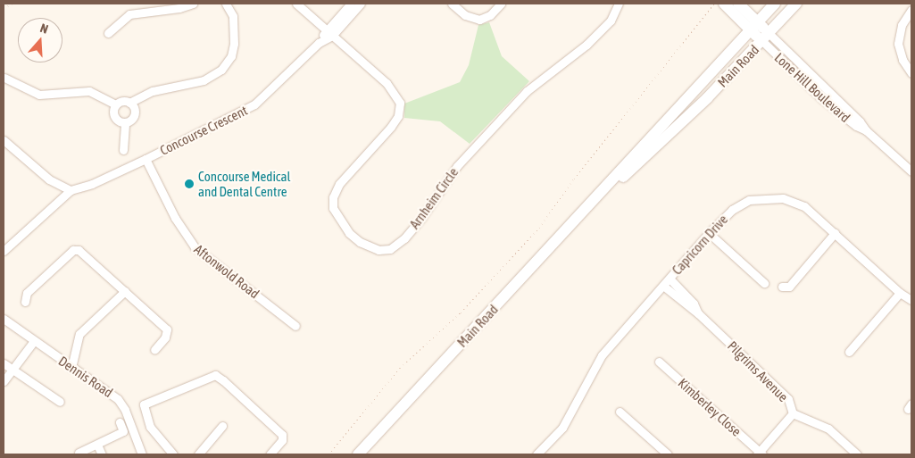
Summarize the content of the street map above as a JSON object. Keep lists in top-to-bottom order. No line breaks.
{"streets":{"main road":["Main Road","Lone Hill Boulevard"],"street":["Concourse Crescent","Arnheim Circle","Capricorn Drive","Aftonwold Road","Pilgrims Avenue","Dennis Road","Kimberley Close"]},"crossings":[["Main Road","Lone Hill Boulevard"],["Concourse Crescent","Arnheim Circle"],["Concourse Crescent","Aftonwold Road"],["Capricorn Drive","Pilgrims Avenue"],["Pilgrims Avenue","Kimberley Close"]],"places":["Concourse Medical and Dental Centre"],"north":"top"}
